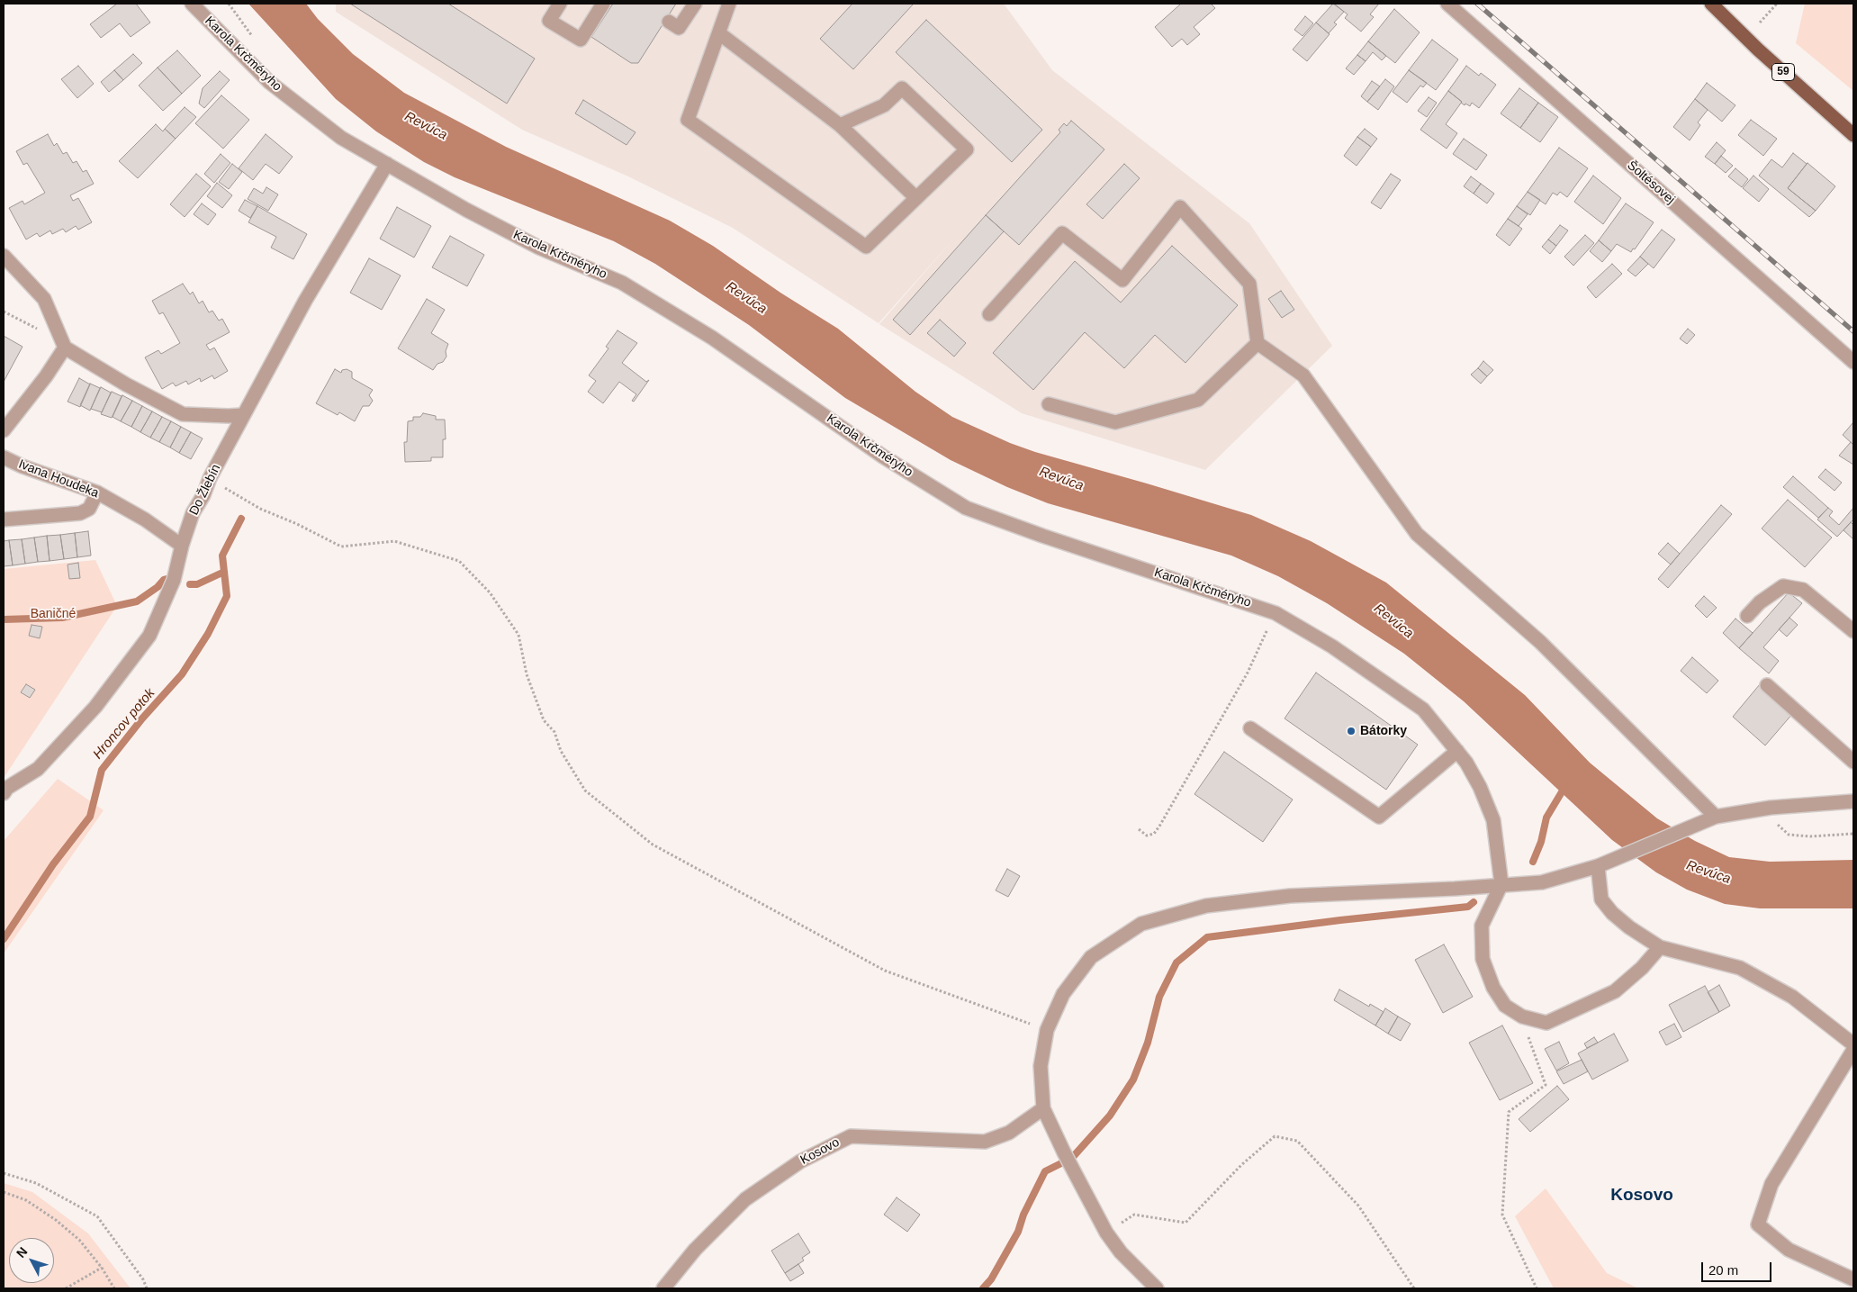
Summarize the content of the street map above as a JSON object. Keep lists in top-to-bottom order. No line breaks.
{"streets":{"main road":["59"],"street":["Karola Krčméryho","Šoltésovej","Ivana Houdeka","Do Žlebín","Kosovo"]},"crossings":[["Karola Krčméryho","Do Žlebín"],["Ivana Houdeka","Do Žlebín"]],"districts":["Kosovo"],"water":["Revúca","Hroncov potok"],"parks":["Baničné"],"places":["Bátorky"],"scale_bar":"20 m","north":"top left"}
